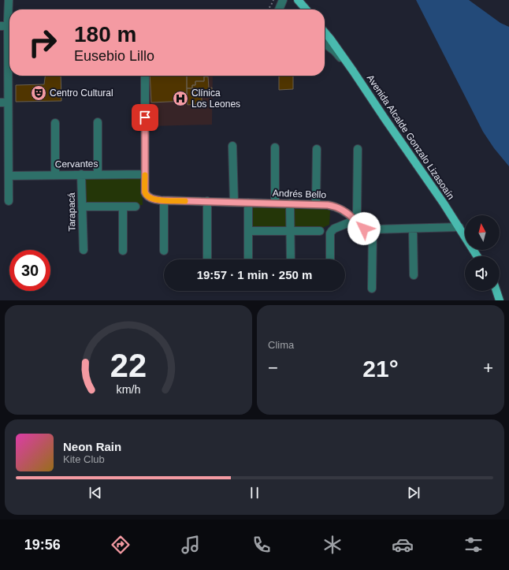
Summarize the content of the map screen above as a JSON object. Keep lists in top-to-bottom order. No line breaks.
{"streets":{"main road":["Avenida Alcalde Gonzalo Lizasoaín"],"street":["Cervantes","Andrés Bello","Tarapacá"]},"crossings":[["Avenida Alcalde Gonzalo Lizasoaín","Andrés Bello"],["Cervantes","Andrés Bello"],["Cervantes","Tarapacá"]],"places":{"theatre":["Centro Cultural"],"hospital":["Clínica Los Leones"]},"north":"top","page":{"turn":["180 m","Eusebio Lillo"],"limit":"30","trip":"19:57 · 1 min · 250 m","tile":"Clima","heat":["−","21°","+"],"song":["Neon Rain","Kite Club"],"tabs":"19:56","gauge":["22","km/h"]}}
